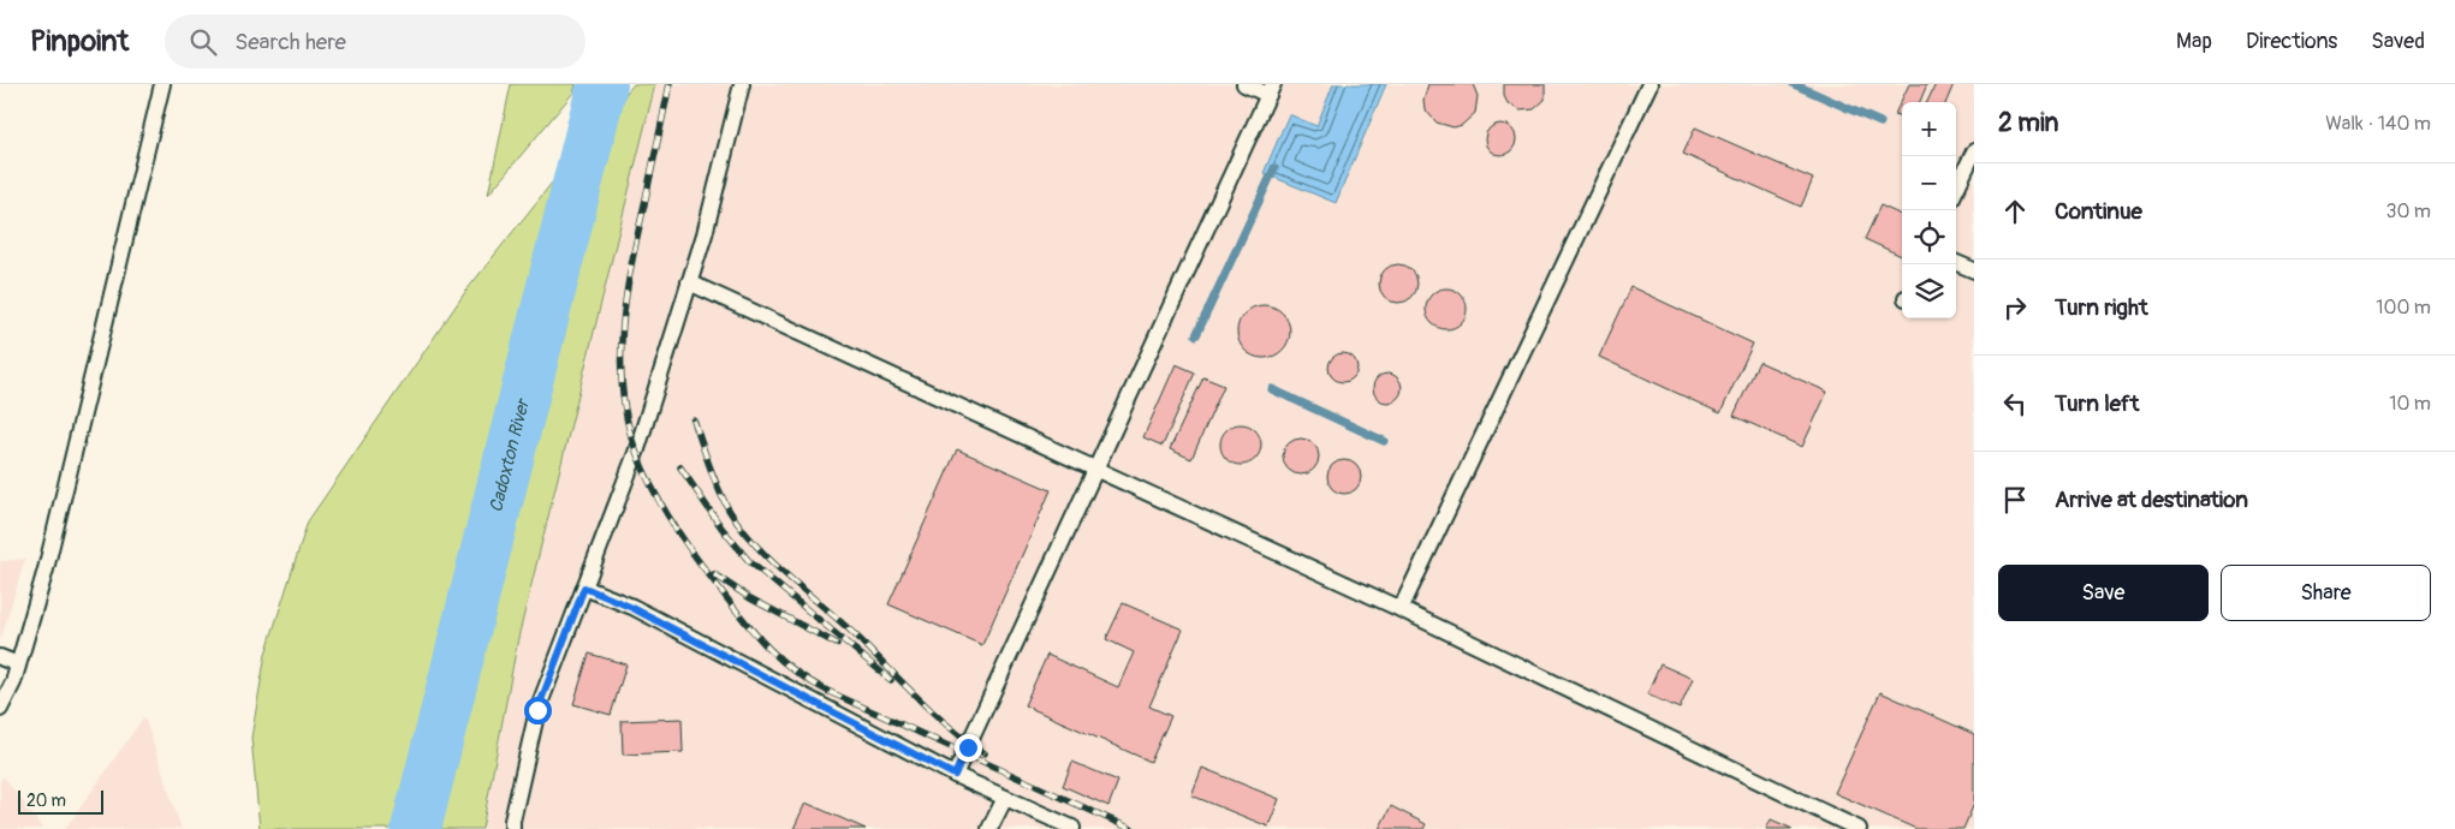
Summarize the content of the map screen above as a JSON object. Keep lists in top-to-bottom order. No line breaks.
{"water":["Cadoxton River"],"scale_bar":"20 m","page":{"header":"Pinpoint","search":"Search here","nav":["Map","Directions","Saved"],"heading":["2 min","Walk · 140 m"],"map_buttons":["+","−"],"list":[["Continue","30 m"],["Turn right","100 m"],["Turn left","10 m"],"Arrive at destination"],"buttons":["Save","Share"],"scale":"20 m"}}
